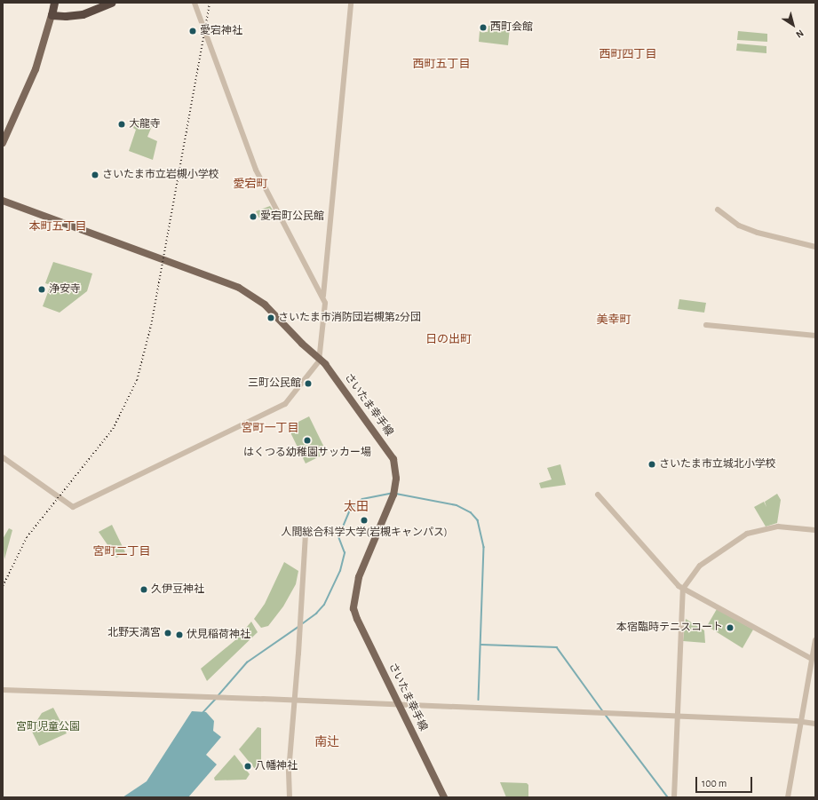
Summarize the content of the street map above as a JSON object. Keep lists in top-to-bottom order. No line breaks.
{"streets":{"main road":["さいたま幸手線"]},"districts":["西町四丁目","西町五丁目","愛宕町","本町五丁目","美幸町","日の出町","宮町一丁目","太田","宮町二丁目","南辻"],"parks":["宮町児童公園"],"places":["西町会館","愛宕神社","大龍寺","さいたま市立岩槻小学校","愛宕町公民館","浄安寺","さいたま市消防団岩槻第2分団","三町公民館","はくつる幼稚園サッカー場","さいたま市立城北小学校","人間総合科学大学(岩槻キャンパス)","久伊豆神社","本宿臨時テニスコート","北野天満宮","伏見稲荷神社","八幡神社"],"scale_bar":"100 m","north":"bottom right"}
